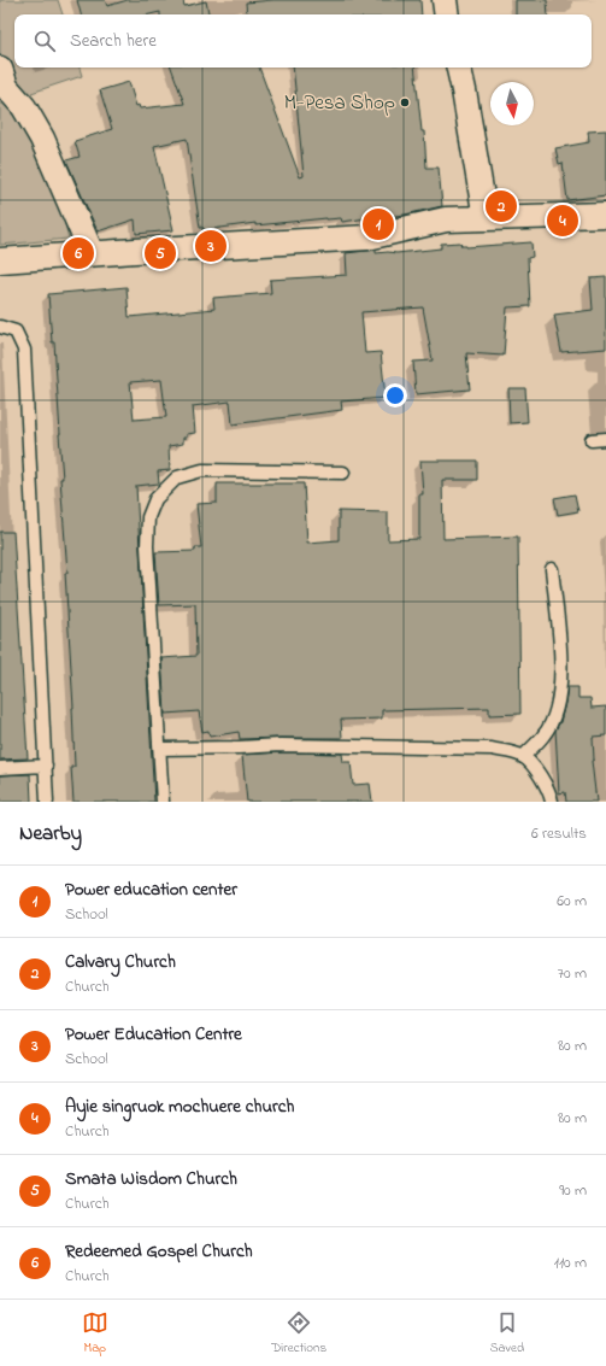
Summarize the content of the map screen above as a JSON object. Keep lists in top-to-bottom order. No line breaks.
{"places":["M-Pesa Shop"],"north":"bottom","page":{"search":"Search here","pins":["2","4","1","3","5","6"],"heading":["Nearby","6 results"],"list":[{"mark":"1","name":"Power education center","note":"School","value":"60 m"},{"mark":"2","name":"Calvary Church","note":"Church","value":"70 m"},{"mark":"3","name":"Power Education Centre","note":"School","value":"80 m"},{"mark":"4","name":"Ayie singruok mochuere church","note":"Church","value":"80 m"},{"mark":"5","name":"Smata Wisdom Church","note":"Church","value":"90 m"},{"mark":"6","name":"Redeemed Gospel Church","note":"Church","value":"110 m"}],"nav":["Map","Directions","Saved"]}}
